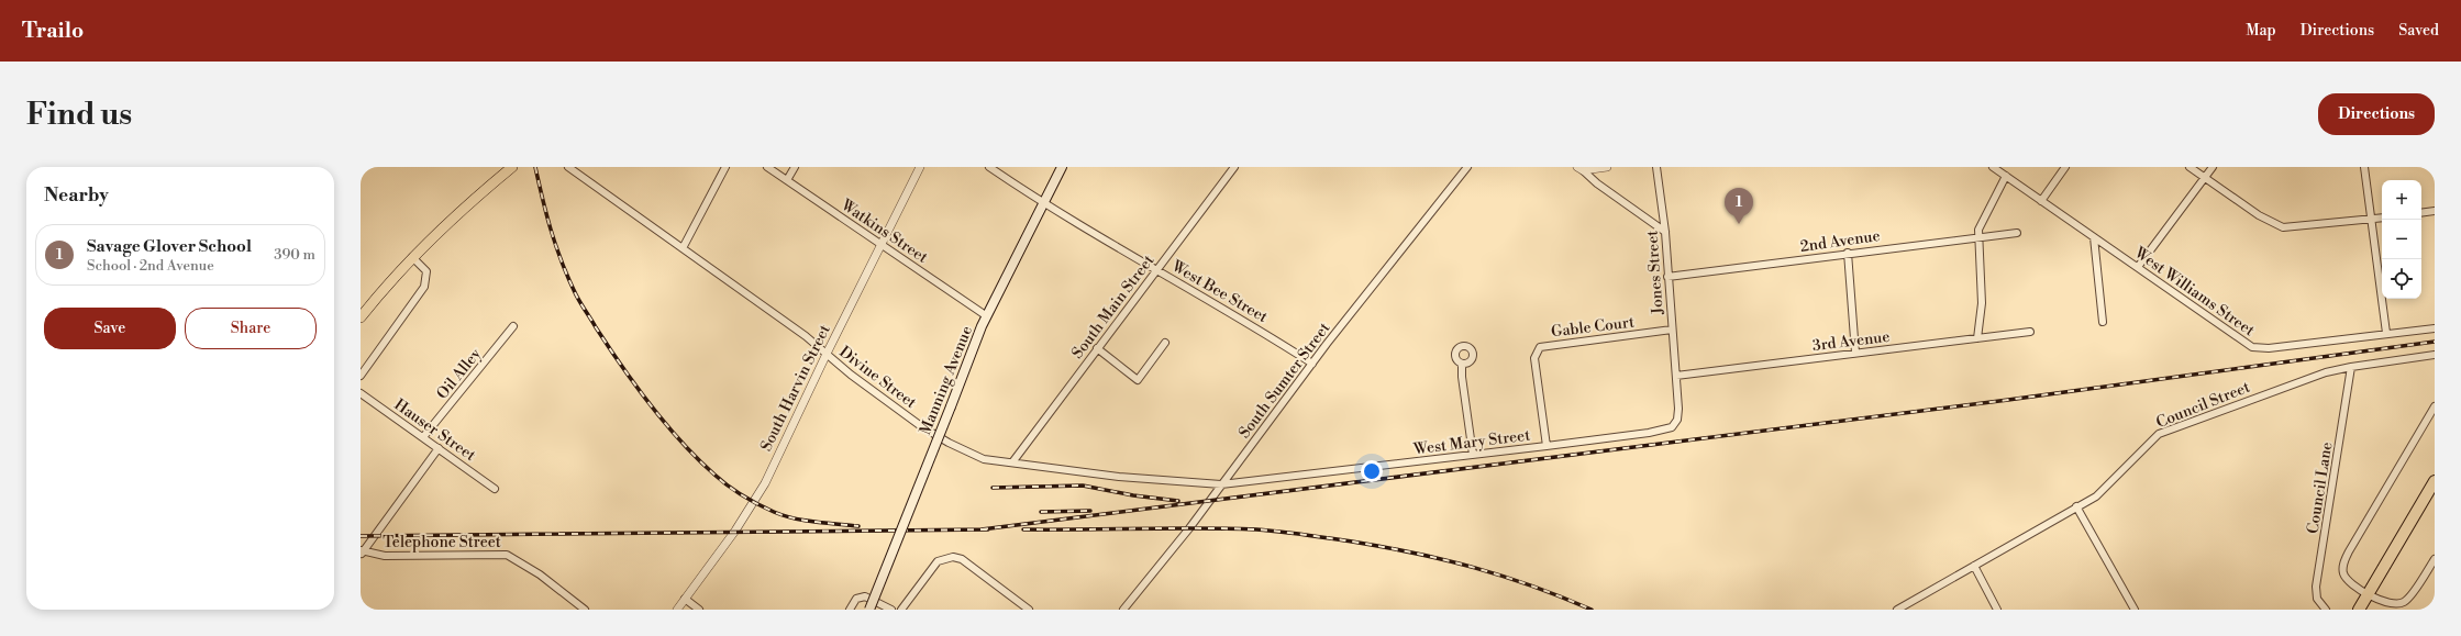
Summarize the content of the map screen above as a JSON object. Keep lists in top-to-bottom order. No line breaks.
{"streets":{"main road":["Manning Avenue"],"street":["Watkins Street","2nd Avenue","Jones Street","West Bee Street","West Williams Street","South Main Street","Gable Court","3rd Avenue","Oil Alley","Divine Street","South Sumter Street","South Harvin Street","Council Street","Hauser Street","West Mary Street","Council Lane","Telephone Street"]},"crossings":[["Watkins Street","Manning Avenue"],["Watkins Street","South Harvin Street"],["2nd Avenue","Jones Street"],["Jones Street","Gable Court"],["Jones Street","3rd Avenue"],["Jones Street","West Mary Street"],["West Bee Street","South Main Street"],["West Bee Street","Manning Avenue"],["West Bee Street","South Sumter Street"],["South Main Street","Divine Street"],["Gable Court","West Mary Street"],["3rd Avenue","West Mary Street"],["Oil Alley","Hauser Street"],["Divine Street","South Sumter Street"],["Divine Street","South Harvin Street"],["Divine Street","West Mary Street"],["South Sumter Street","West Mary Street"],["Council Street","Council Lane"]],"page":{"header":"Trailo","nav":["Map","Directions","Saved"],"buttons":["Directions",["Save","Share"]],"title":"Find us","heading":"Nearby","map_buttons":["+","−"],"pins":"1","list":[{"mark":"1","name":"Savage Glover School","note":"School · 2nd Avenue","value":"390 m"}]}}
